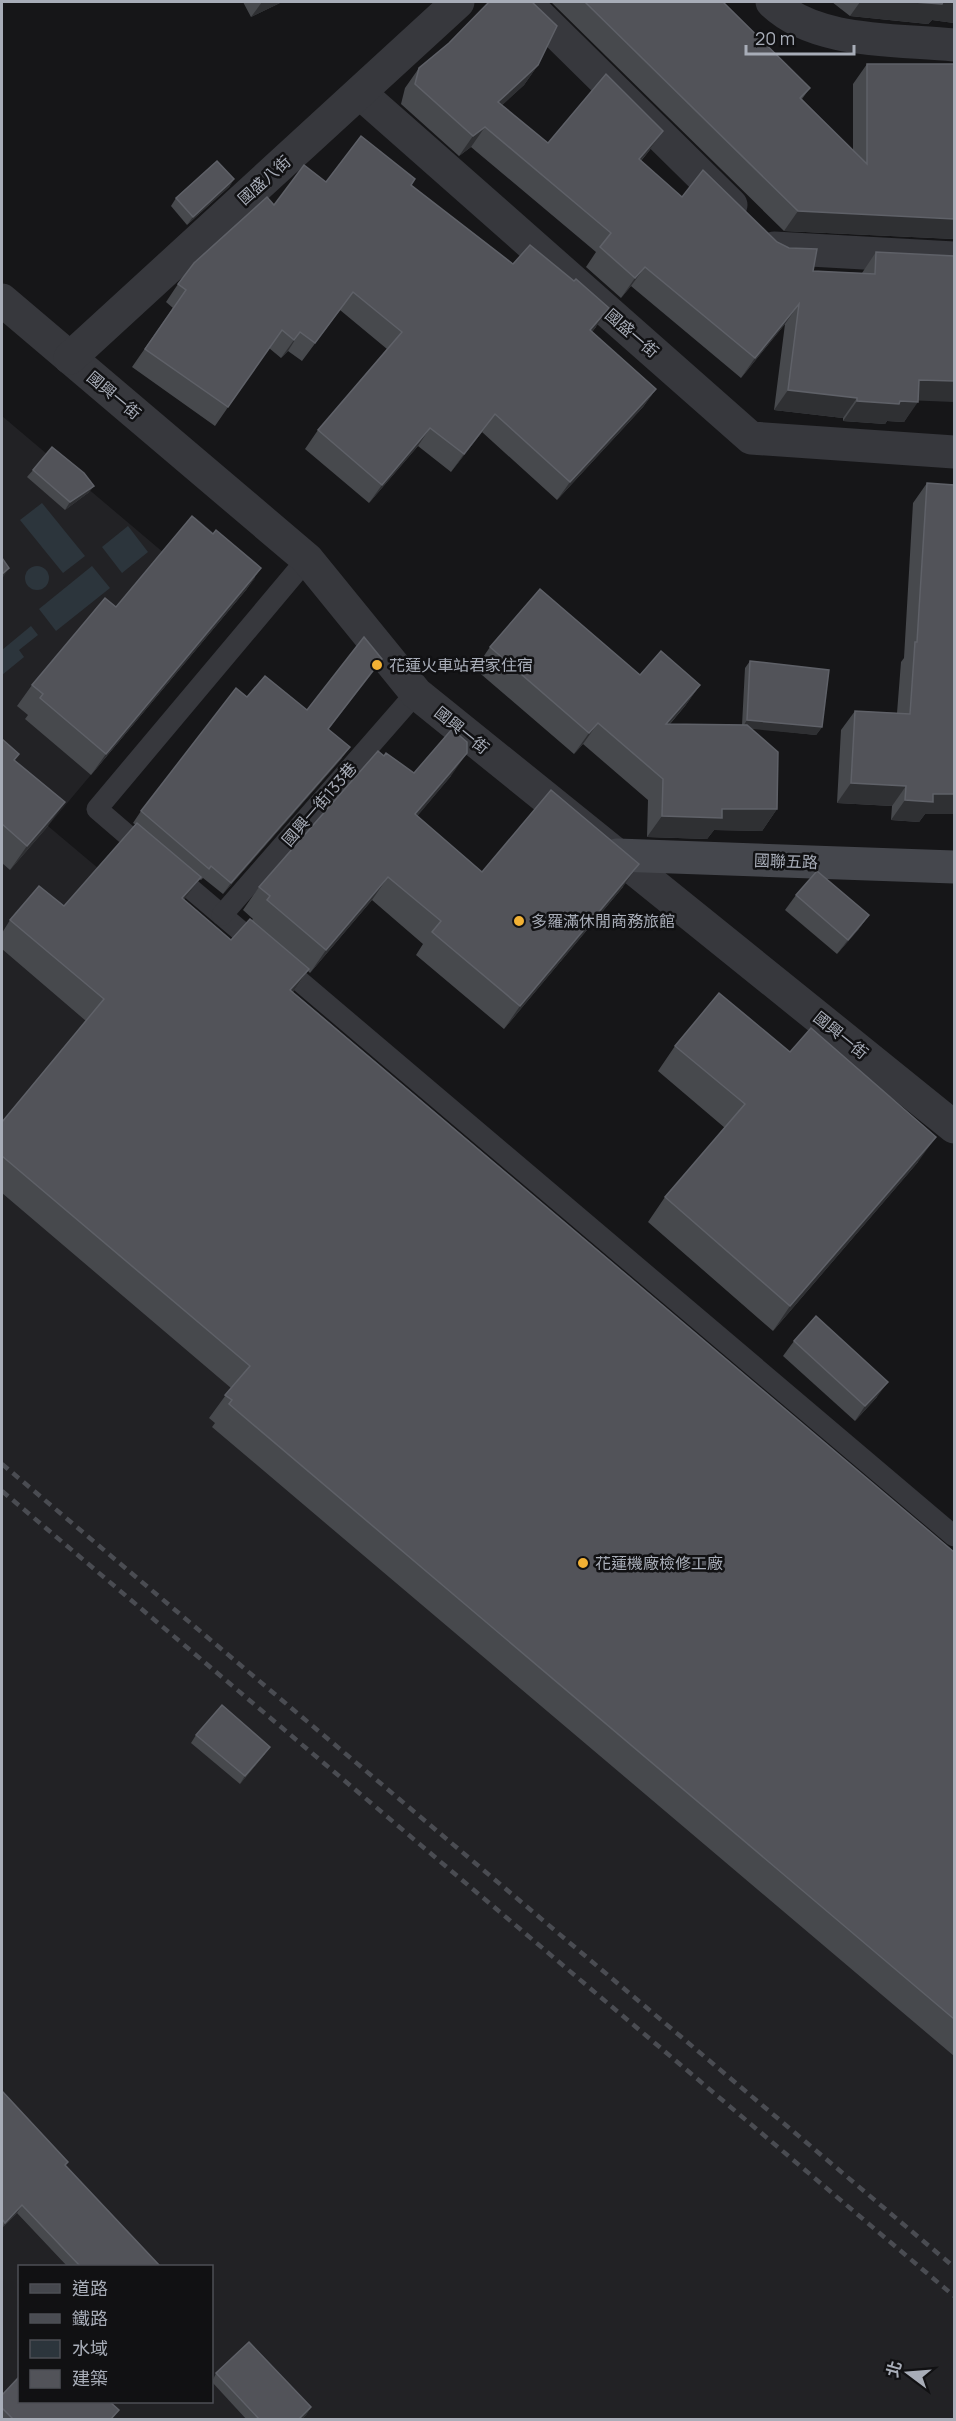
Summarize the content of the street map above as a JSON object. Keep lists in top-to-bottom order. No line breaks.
{"streets":{"street":["國盛八街","國盛一街","國興一街","國聯五路"],"lane":["國興一街133巷"]},"crossings":[["國盛八街","國盛一街"],["國盛八街","國興一街"],["國興一街","國興一街133巷"],["國興一街","國聯五路"]],"places":["花蓮火車站君家住宿","多羅滿休閒商務旅館","花蓮機廠檢修工廠"],"legend":["道路","鐵路","水域","建築"],"scale_bar":"20 m","north":"left"}
